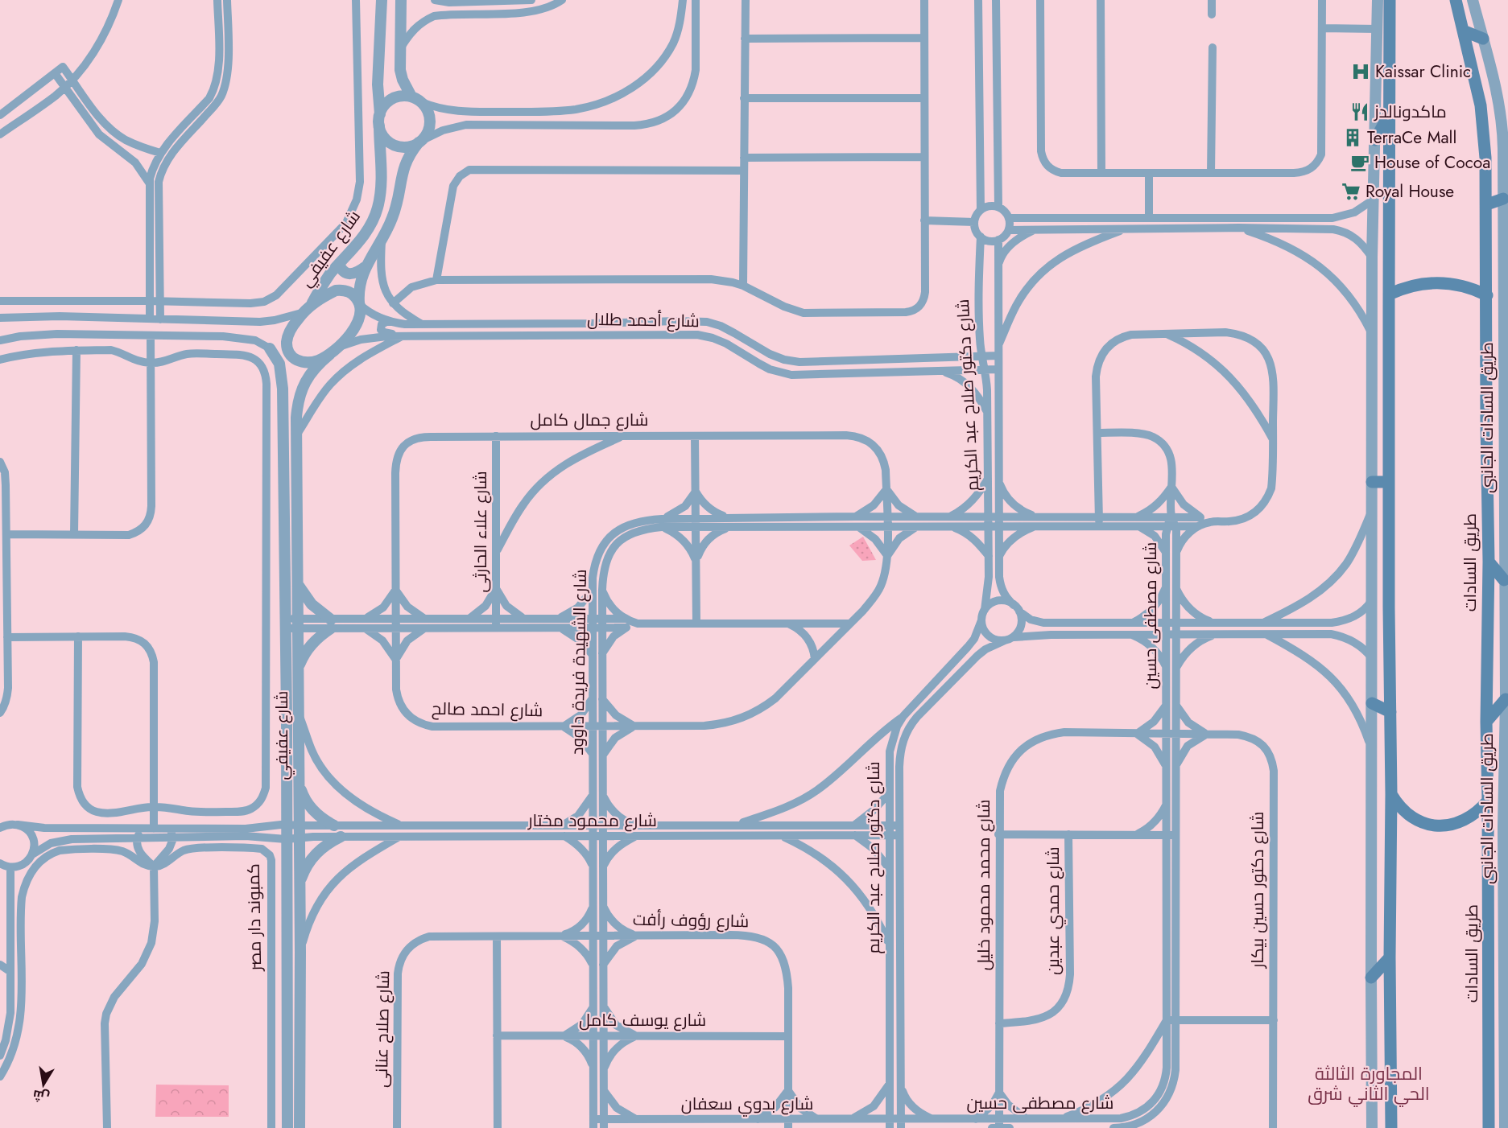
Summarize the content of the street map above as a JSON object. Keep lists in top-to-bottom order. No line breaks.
{"streets":{"main road":["طريق السادات"],"street":["شارع عفيفي","شارع أحمد طلال","شارع دكتور صلاح عبد الكريم","طريق السادات الجانبى","شارع جمال كامل","شارع علاء الحارثى","شارع مصطفى حسين","شارع الشهيدة فريدة داوود","شارع احمد صالح","شارع محمود مختار","شارع محمد محمود خليل","شارع دكتور حسين بيكار","شارع حمدي عبدين","كمبوند دار مصر","شارع رؤوف رأفت","شارع يوسف كامل","شارع صلاح عنانى","شارع بدوي سعفان"]},"crossings":[["شارع عفيفي","شارع أحمد طلال"],["شارع عفيفي","شارع محمود مختار"],["شارع أحمد طلال","شارع دكتور صلاح عبد الكريم"],["شارع دكتور صلاح عبد الكريم","شارع مصطفى حسين"],["شارع دكتور صلاح عبد الكريم","شارع الشهيدة فريدة داوود"],["شارع دكتور صلاح عبد الكريم","شارع محمود مختار"],["شارع دكتور صلاح عبد الكريم","شارع بدوي سعفان"],["شارع جمال كامل","شارع علاء الحارثى"],["شارع جمال كامل","شارع الشهيدة فريدة داوود"],["شارع جمال كامل","شارع احمد صالح"],["شارع مصطفى حسين","شارع الشهيدة فريدة داوود"],["شارع مصطفى حسين","شارع محمد محمود خليل"],["شارع مصطفى حسين","شارع دكتور حسين بيكار"],["شارع مصطفى حسين","شارع بدوي سعفان"],["شارع الشهيدة فريدة داوود","شارع احمد صالح"],["شارع الشهيدة فريدة داوود","شارع محمود مختار"],["شارع الشهيدة فريدة داوود","شارع رؤوف رأفت"],["شارع الشهيدة فريدة داوود","شارع يوسف كامل"],["شارع الشهيدة فريدة داوود","شارع صلاح عنانى"],["شارع الشهيدة فريدة داوود","شارع بدوي سعفان"],["شارع محمد محمود خليل","شارع دكتور حسين بيكار"],["شارع محمد محمود خليل","شارع حمدي عبدين"],["شارع رؤوف رأفت","شارع يوسف كامل"],["شارع رؤوف رأفت","شارع صلاح عنانى"],["شارع رؤوف رأفت","شارع بدوي سعفان"],["شارع يوسف كامل","شارع صلاح عنانى"]],"districts":["المجاورة الثالثة الحي الثاني شرق"],"places":{"hospital":["Kaissar Clinic"],"restaurant":["ماكدونالدز"],"building":["TerraCe Mall"],"cafe":["House of Cocoa"],"supermarket":["Royal House"]},"north":"bottom"}
